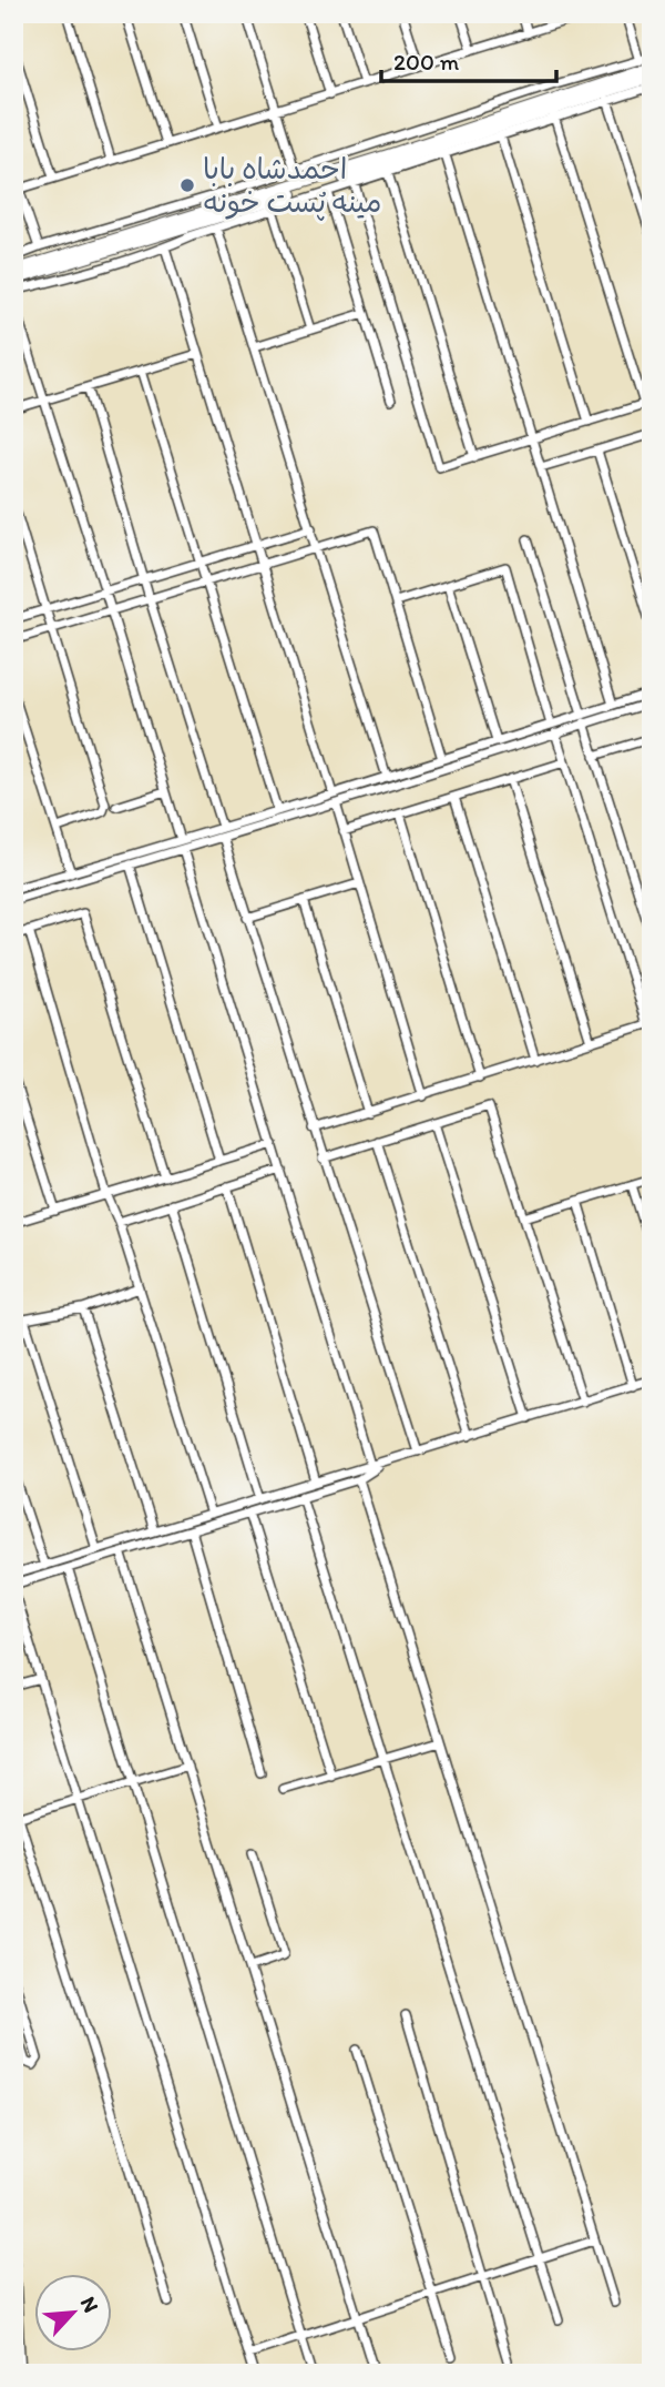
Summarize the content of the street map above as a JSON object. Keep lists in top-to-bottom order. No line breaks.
{"places":["احمدشاه بابا مینه پُست خونه"],"scale_bar":"200 m","north":"top right"}
